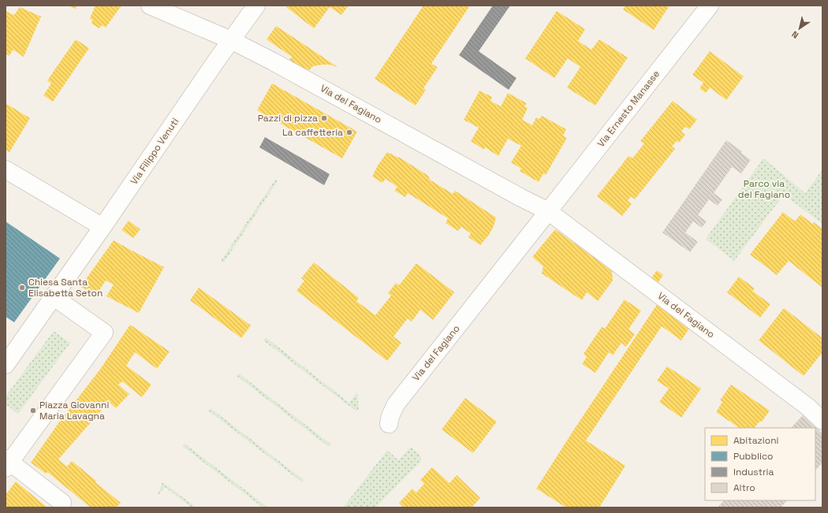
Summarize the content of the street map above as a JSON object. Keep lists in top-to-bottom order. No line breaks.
{"streets":{"street":["Via del Fagiano","Via Ernesto Manasse","Via Filippo Venuti"]},"crossings":[["Via del Fagiano","Via Ernesto Manasse"],["Via del Fagiano","Via Filippo Venuti"]],"parks":["Parco via del Fagiano"],"places":["Pazzi di pizza","La caffetteria","Chiesa Santa Elisabetta Seton","Piazza Giovanni Maria Lavagna"],"legend":["Abitazioni","Pubblico","Industria","Altro"],"north":"bottom left"}
